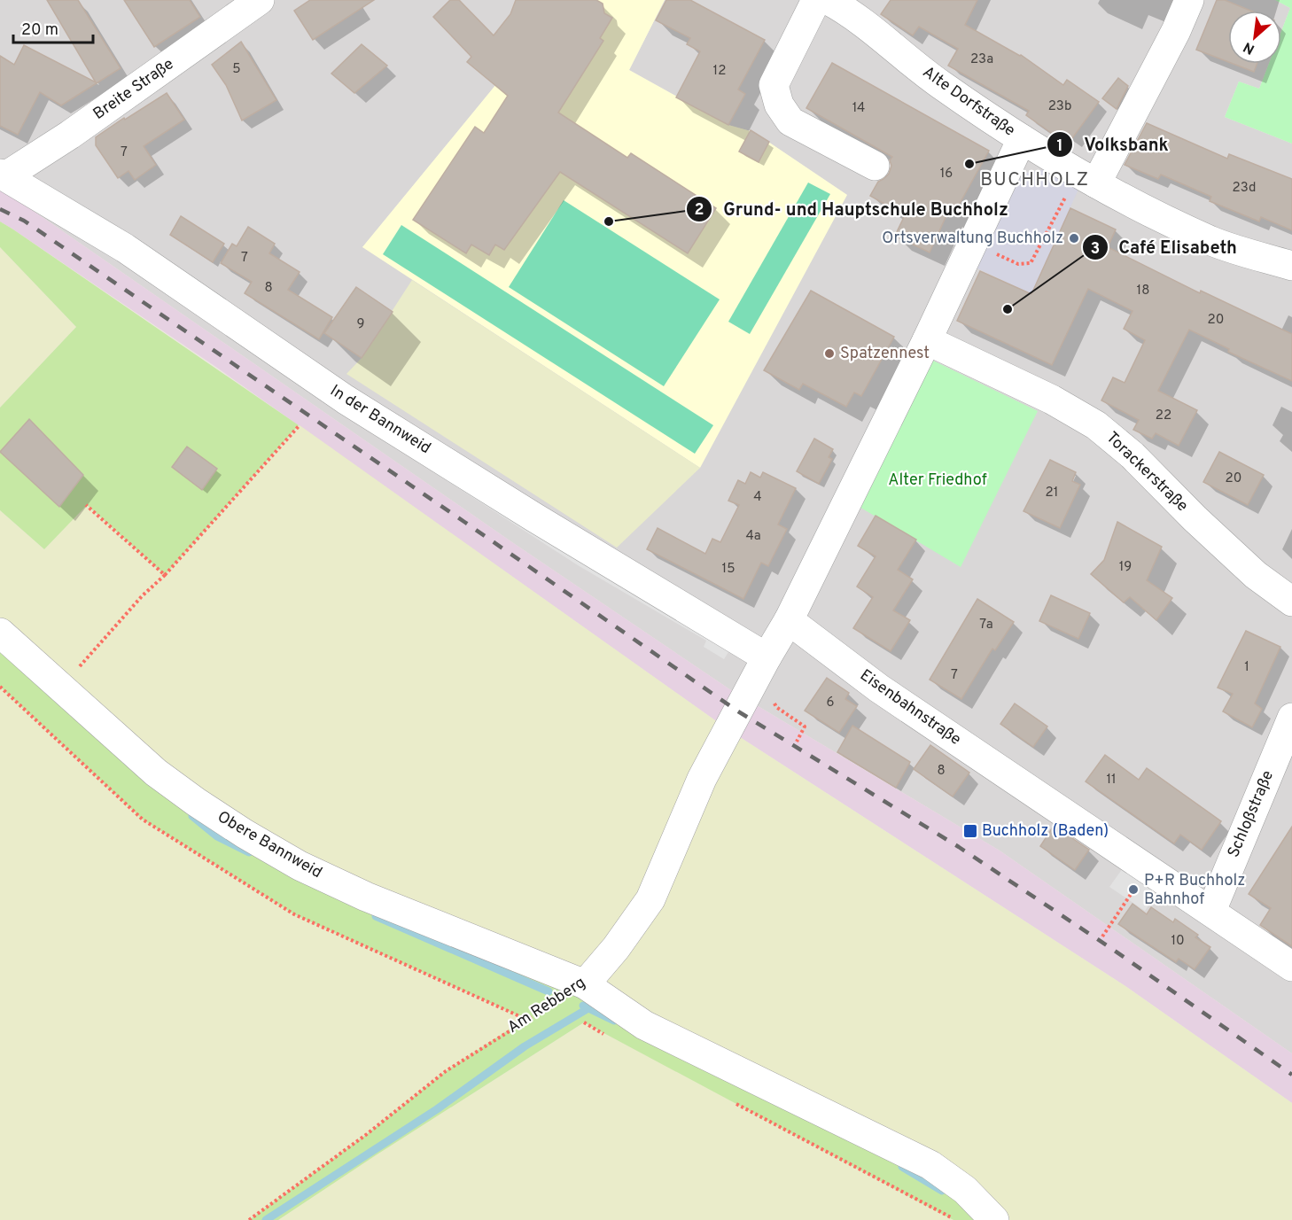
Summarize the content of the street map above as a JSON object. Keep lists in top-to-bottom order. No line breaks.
{"streets":{"street":["Breite Straße","Alte Dorfstraße","In der Bannweid","Torackerstraße","Eisenbahnstraße","Schloßstraße","Obere Bannweid","Am Rebberg"]},"crossings":[["Breite Straße","In der Bannweid"],["In der Bannweid","Am Rebberg"],["Eisenbahnstraße","Schloßstraße"],["Eisenbahnstraße","Am Rebberg"],["Obere Bannweid","Am Rebberg"]],"districts":["BUCHHOLZ"],"parks":["Alter Friedhof"],"places":{"other":["Volksbank","Grund- und Hauptschule Buchholz","Ortsverwaltung Buchholz","Café Elisabeth","Spatzennest","P+R Buchholz Bahnhof"],"transit":["Buchholz (Baden)"]},"house_numbers":["23a","5","12","23b","14","7","16","23d","7","8","18","20","9","22","20","21","4","4a","19","15","7a","1","7","6","8","11","10"],"scale_bar":"20 m","north":"bottom left"}
